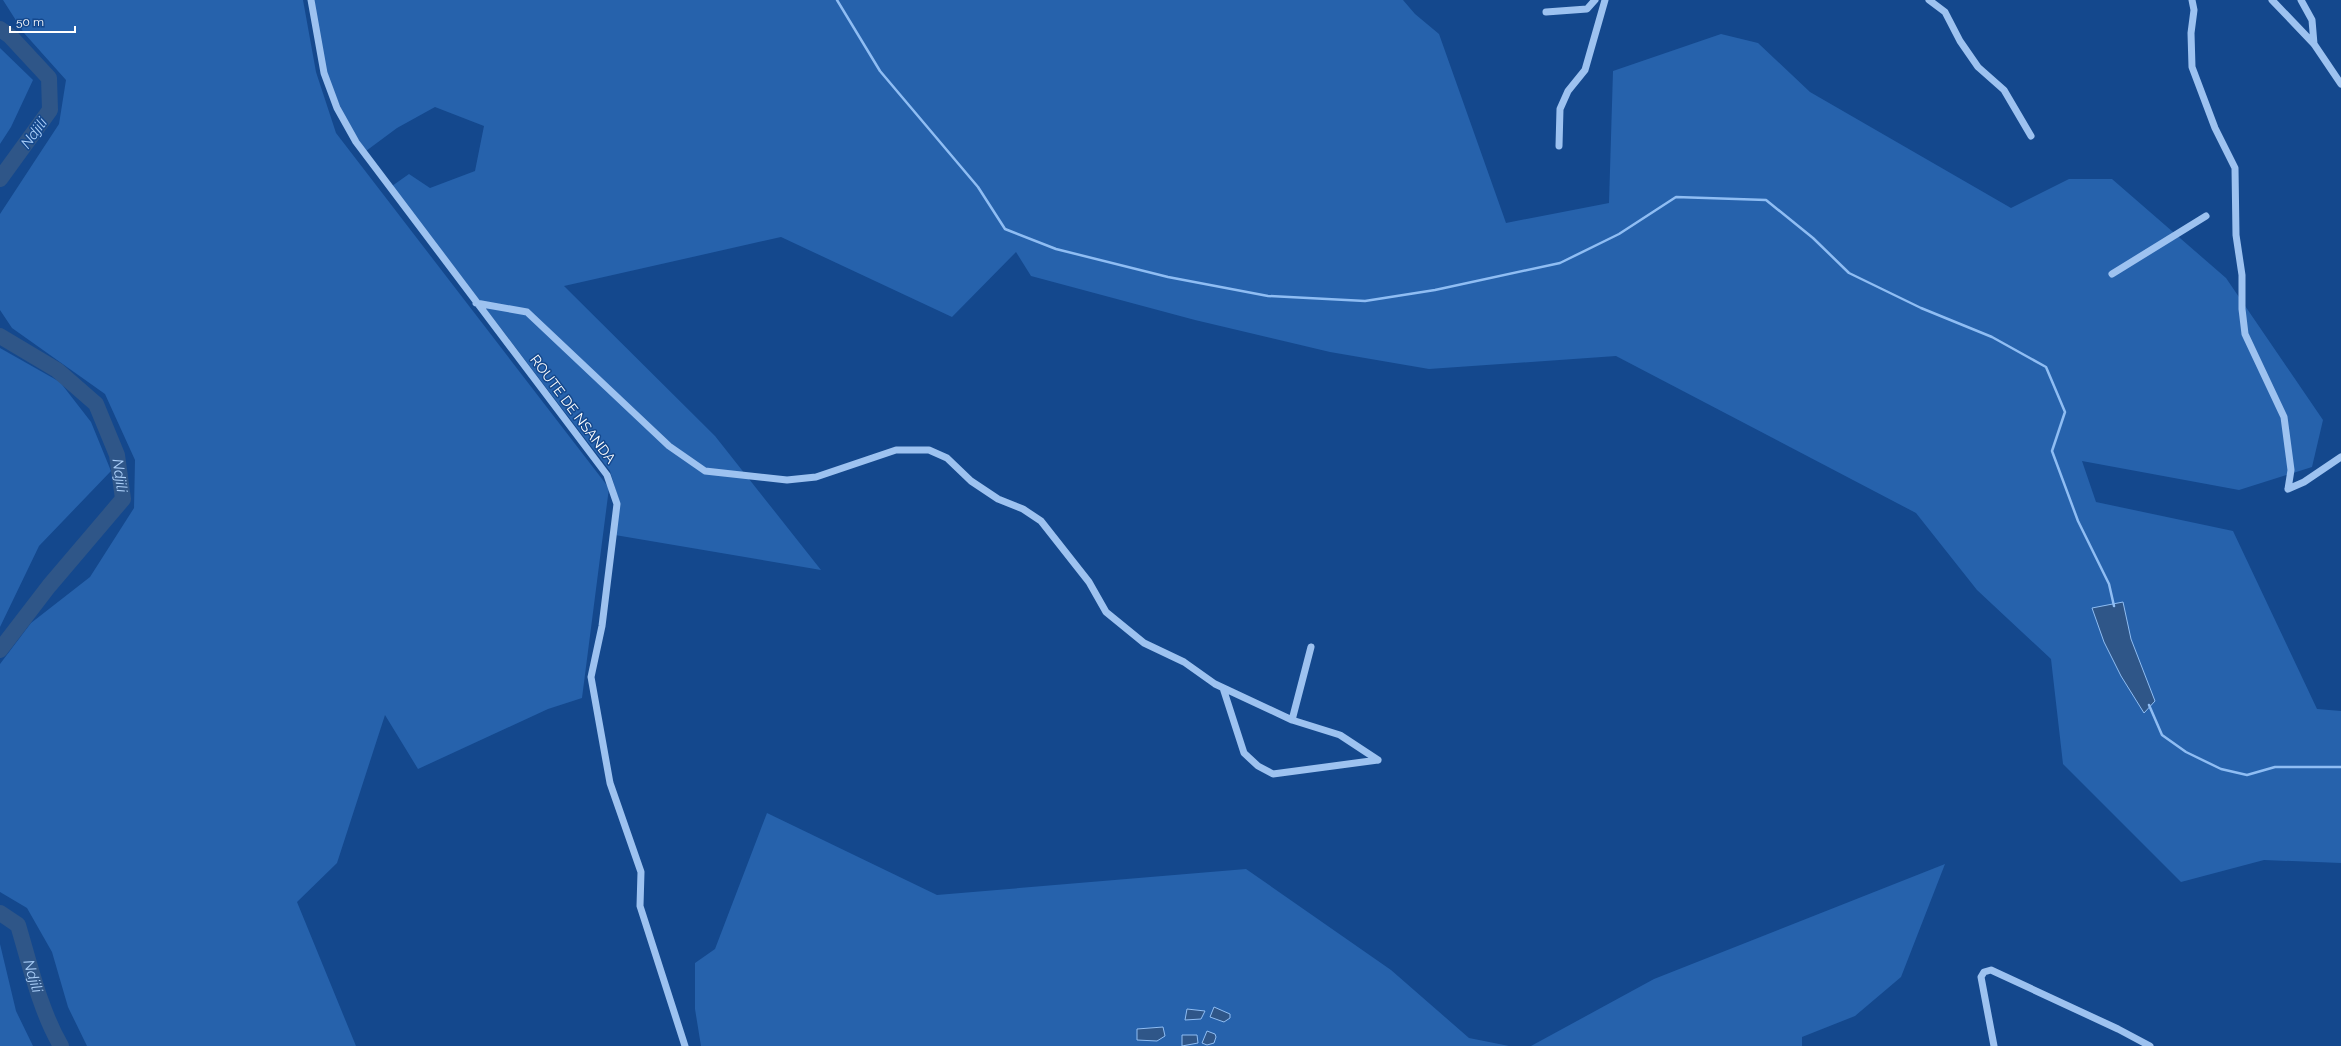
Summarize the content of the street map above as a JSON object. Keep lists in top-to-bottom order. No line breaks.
{"streets":{"street":["ROUTE DE NSANDA"]},"water":["Ndjili"],"scale_bar":"50 m"}
